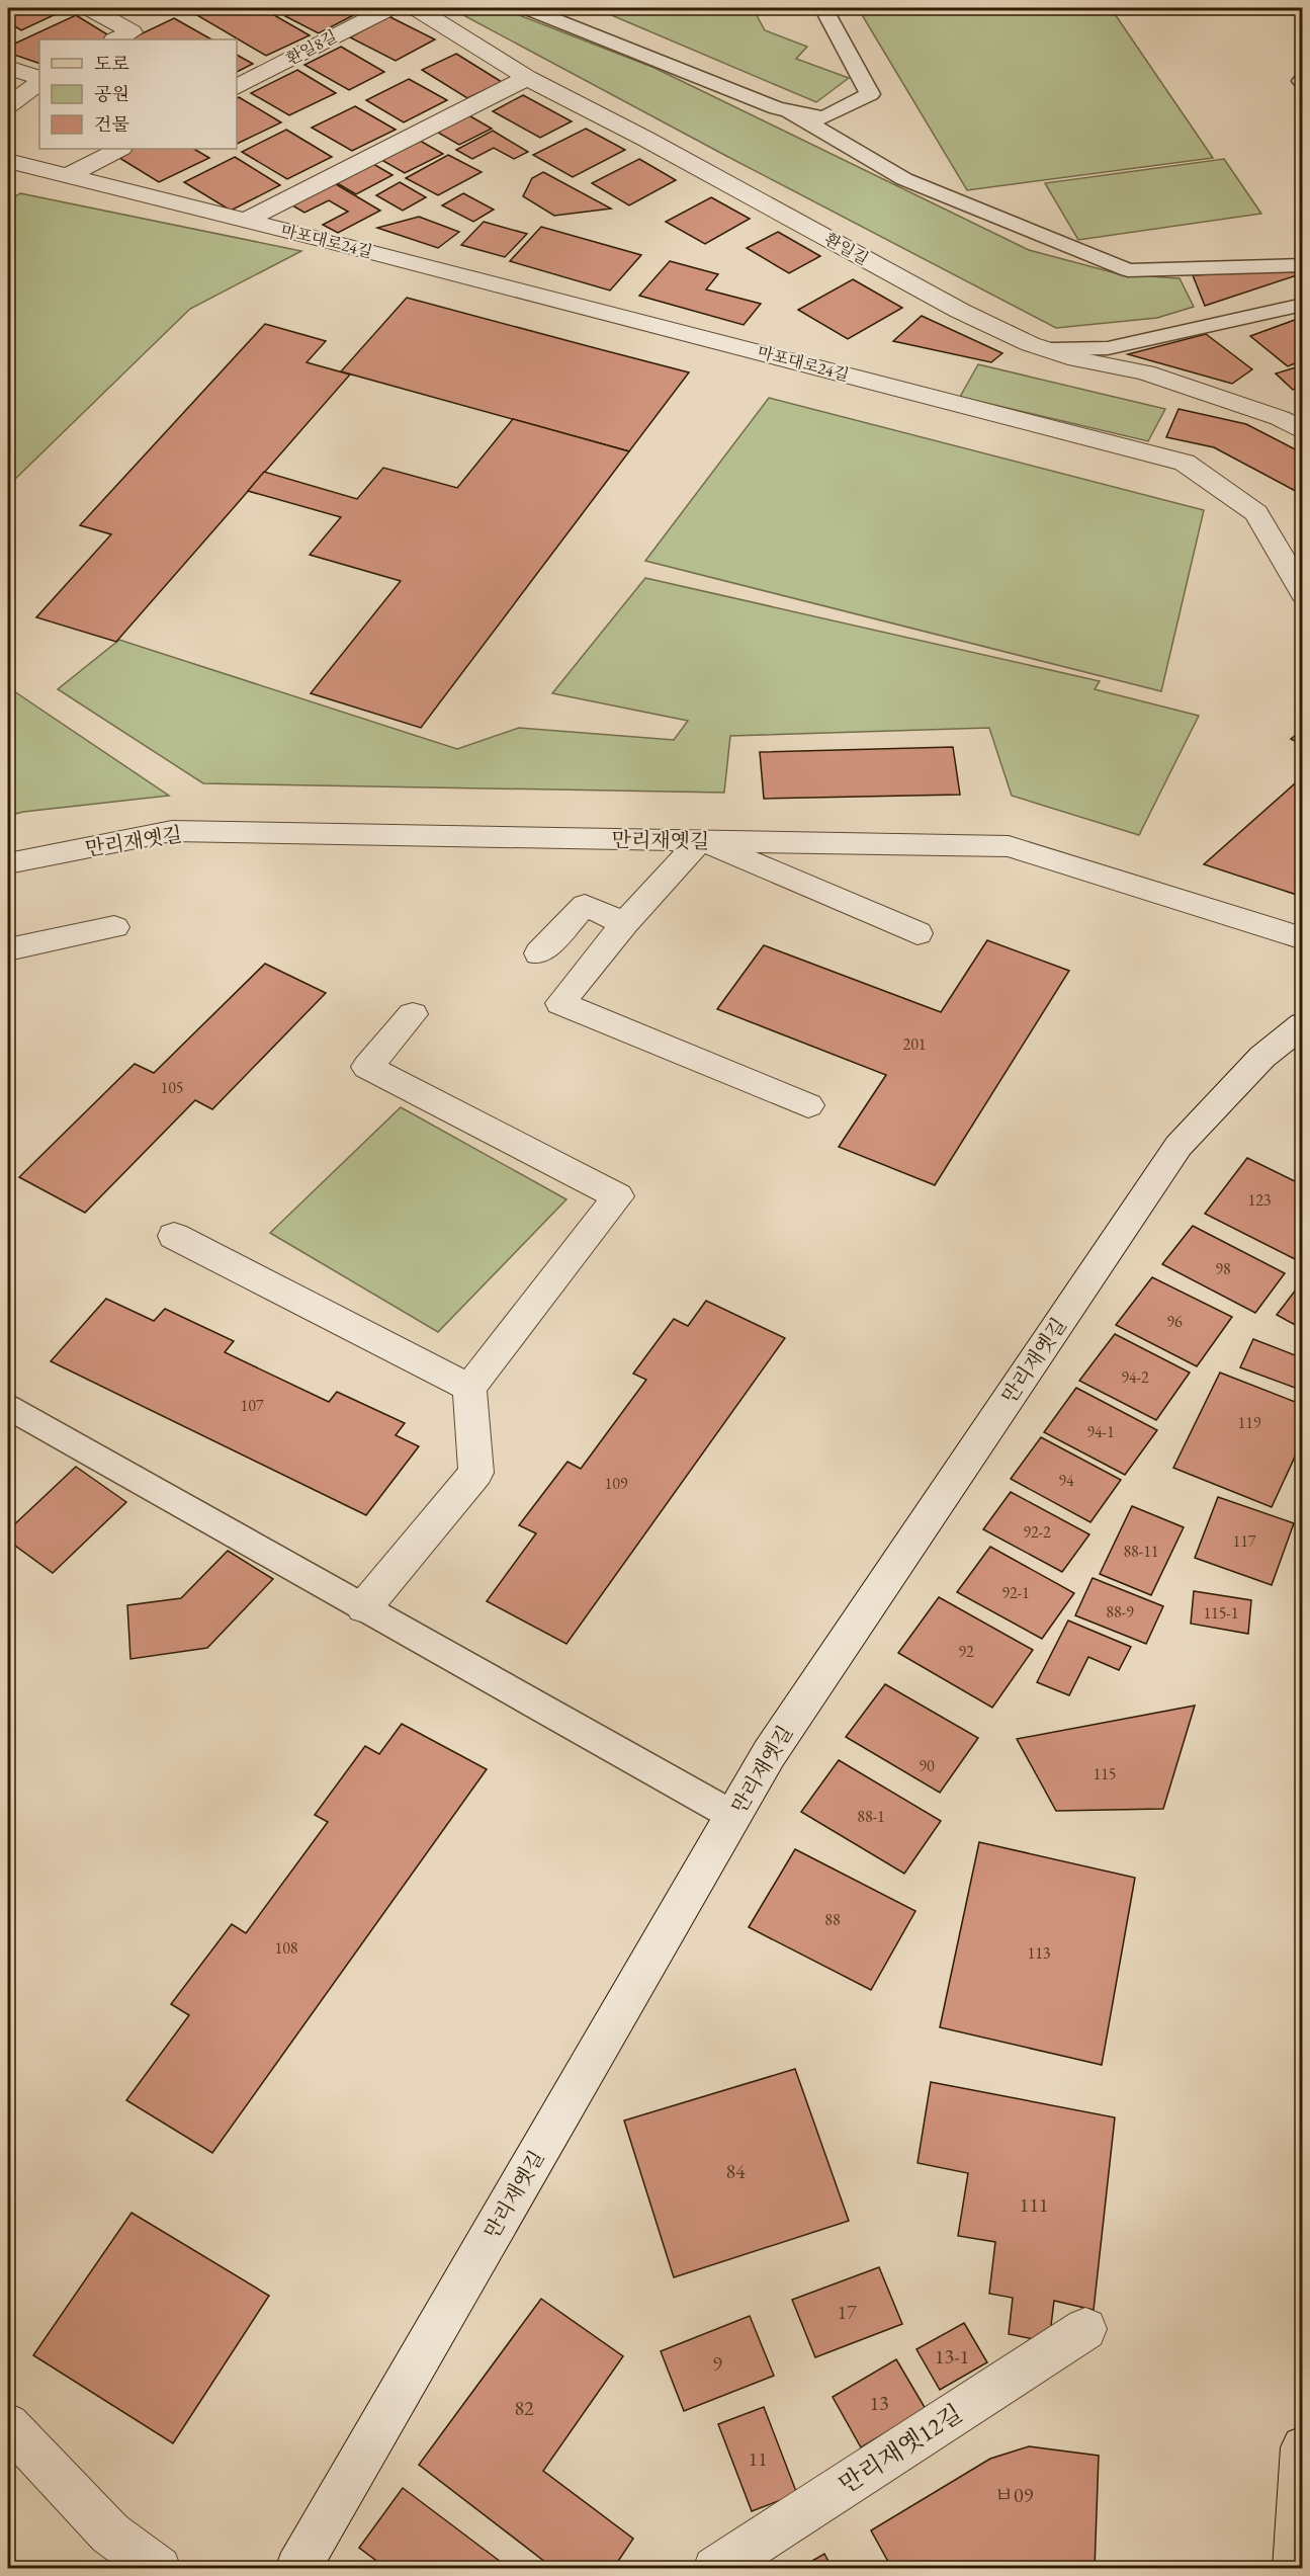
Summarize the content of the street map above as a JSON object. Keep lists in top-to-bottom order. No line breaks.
{"streets":{"street":["환일8길","마포대로24길","환일길","만리재옛길","만리재옛12길"]},"crossings":[["마포대로24길","환일길"]],"house_numbers":["201","105","123","98","96","94-2","107","119","94-1","94","109","92-2","117","88-11","92-1","88-9","115-1","92","90","115","88-1","88","108","113","84","111","17","13-1","9","13","82","11","ㅂ09"],"legend":["도로","공원","건물"]}
